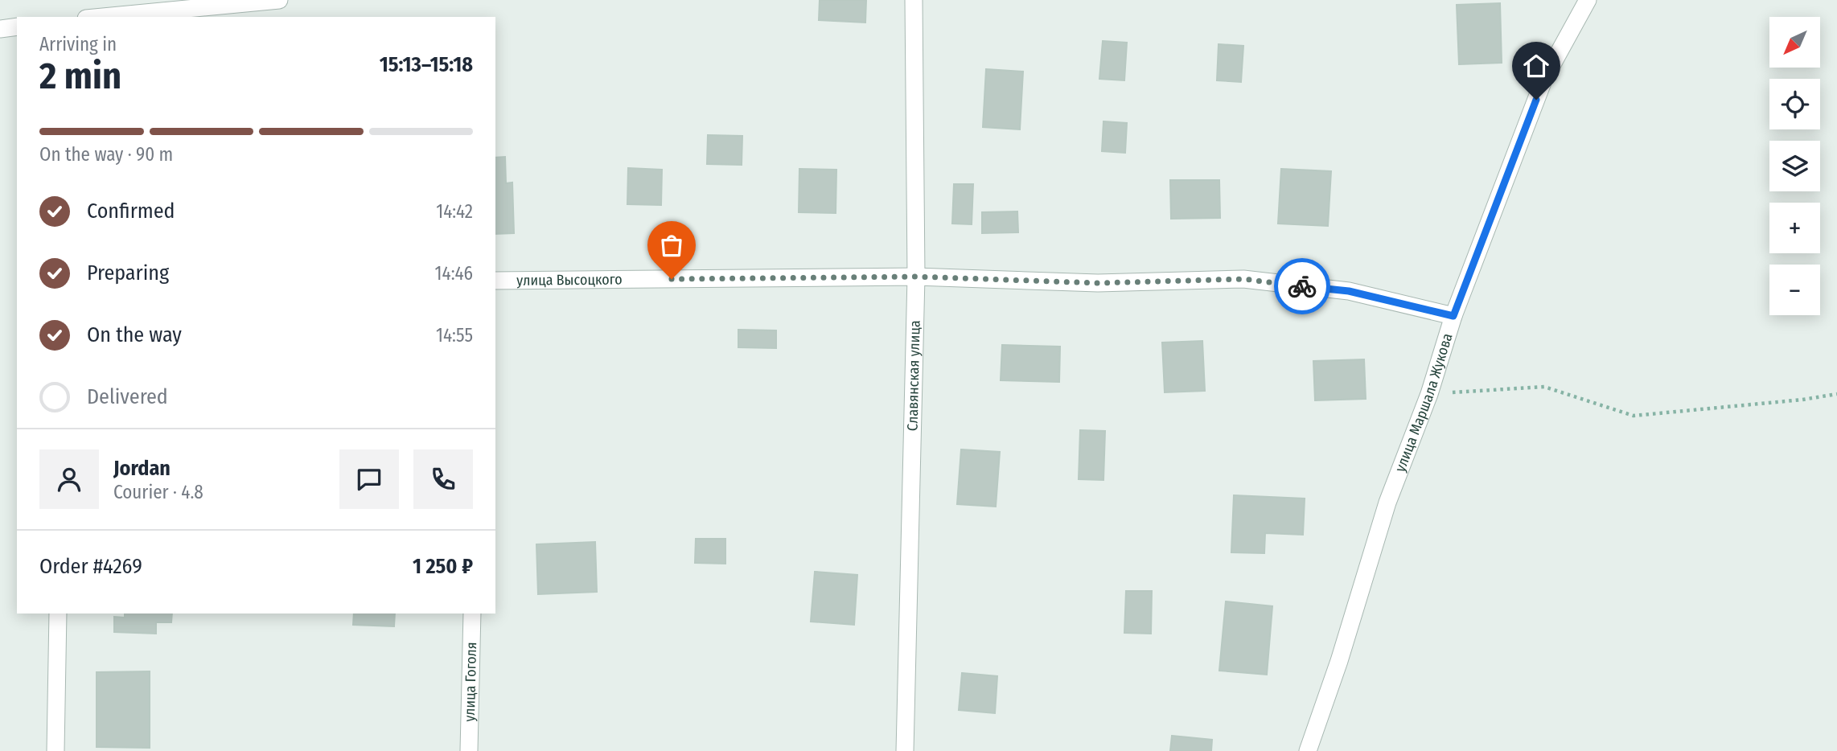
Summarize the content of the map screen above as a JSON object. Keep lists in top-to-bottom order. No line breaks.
{"streets":{"street":["улица Высоцкого","Славянская улица","улица Маршала Жукова","улица Гоголя"]},"crossings":[["улица Высоцкого","Славянская улица"],["улица Высоцкого","улица Маршала Жукова"]],"north":"bottom left","page":{"map_buttons":["+","−"],"heading":["2 min","Arriving in","15:13–15:18"],"panel":["Jordan","Courier · 4.8","Order #4269","1 250 ₽"],"bar":"On the way · 90 m","list":[["Confirmed","14:42"],["Preparing","14:46"],["On the way","14:55"],"Delivered"]}}
